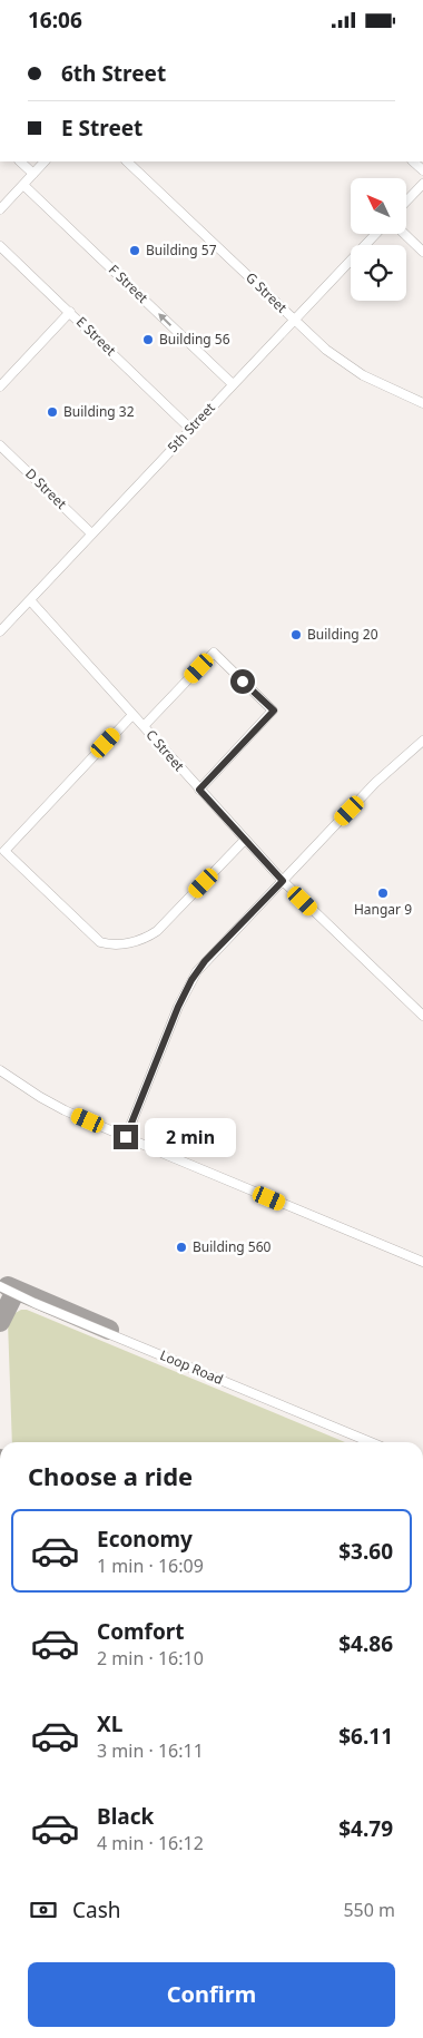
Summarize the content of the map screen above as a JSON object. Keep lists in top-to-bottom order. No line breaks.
{"streets":{"street":["F Street","G Street","E Street","5th Street","D Street","C Street","Loop Road"]},"crossings":[["F Street","5th Street"],["G Street","5th Street"],["E Street","5th Street"],["5th Street","D Street"],["5th Street","C Street"]],"one_way":["F Street"],"places":["Building 57","Building 56","Building 32","Building 20","Hangar 9","Building 560"],"north":"top left","page":{"status":"16:06","banner":["6th Street","E Street"],"bubble":"2 min","heading":"Choose a ride","list":[{"name":"Economy","note":"1 min · 16:09","value":"$3.60"},{"name":"Comfort","note":"2 min · 16:10","value":"$4.86"},{"name":"XL","note":"3 min · 16:11","value":"$6.11"},{"name":"Black","note":"4 min · 16:12","value":"$4.79"}],"pay":["Cash","550 m"],"buttons":"Confirm"}}
